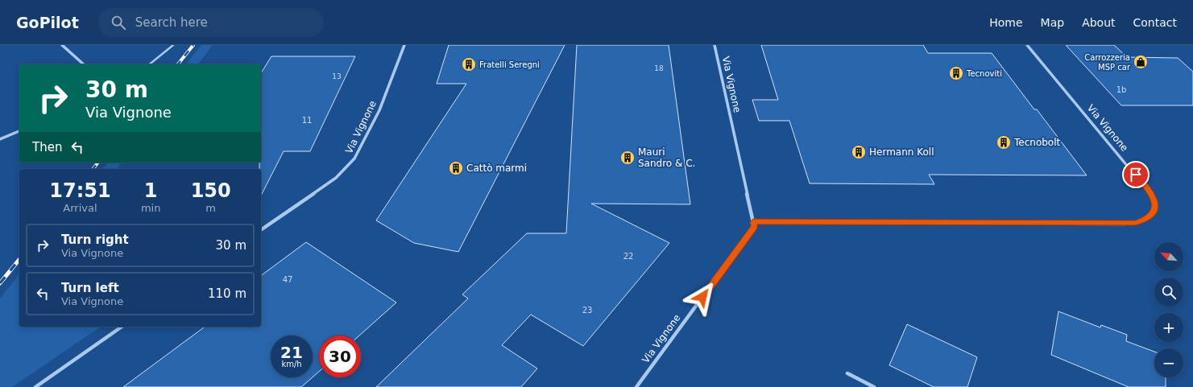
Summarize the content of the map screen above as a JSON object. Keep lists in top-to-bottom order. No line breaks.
{"streets":{"street":["Via Vignone"]},"places":{"shop":["Carrozzeria MSP car"],"building":["Fratelli Seregni","Tecnoviti","Tecnobolt","Hermann Koll","Mauri Sandro & C.","Cattò marmi"]},"house_numbers":["18","13","1b","11","22","47","23"],"north":"top left","page":{"header":"GoPilot","search":"Search here","nav":["Home","Map","About","Contact"],"turn":["30 m","Via Vignone"],"then":"Then","eta":["17:51","Arrival","1","min","150","m"],"list":[{"name":"Turn right","note":"Via Vignone","value":"30 m"},{"name":"Turn left","note":"Via Vignone","value":"110 m"}],"map_buttons":["+","−"],"speed":"21 km/h","limit":"30"}}
